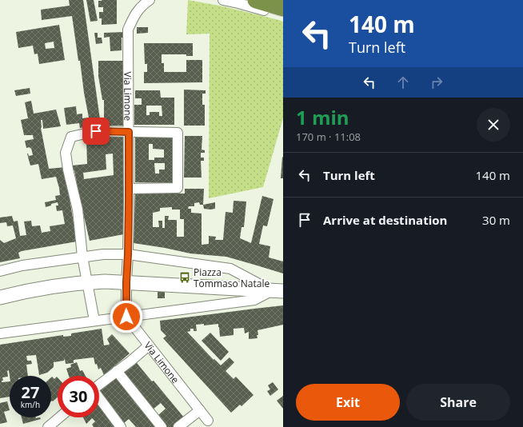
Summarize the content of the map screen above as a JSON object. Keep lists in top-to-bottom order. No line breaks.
{"streets":{"street":["Via Limone"]},"places":{"bus stop":["Piazza Tommaso Natale"]},"page":{"turn":["140 m","Turn left"],"heading":["1 min","170 m · 11:08"],"list":[{"name":"Turn left","value":"140 m"},{"name":"Arrive at destination","value":"30 m"}],"speed":"27 km/h","limit":"30","buttons":["Exit","Share"]}}
